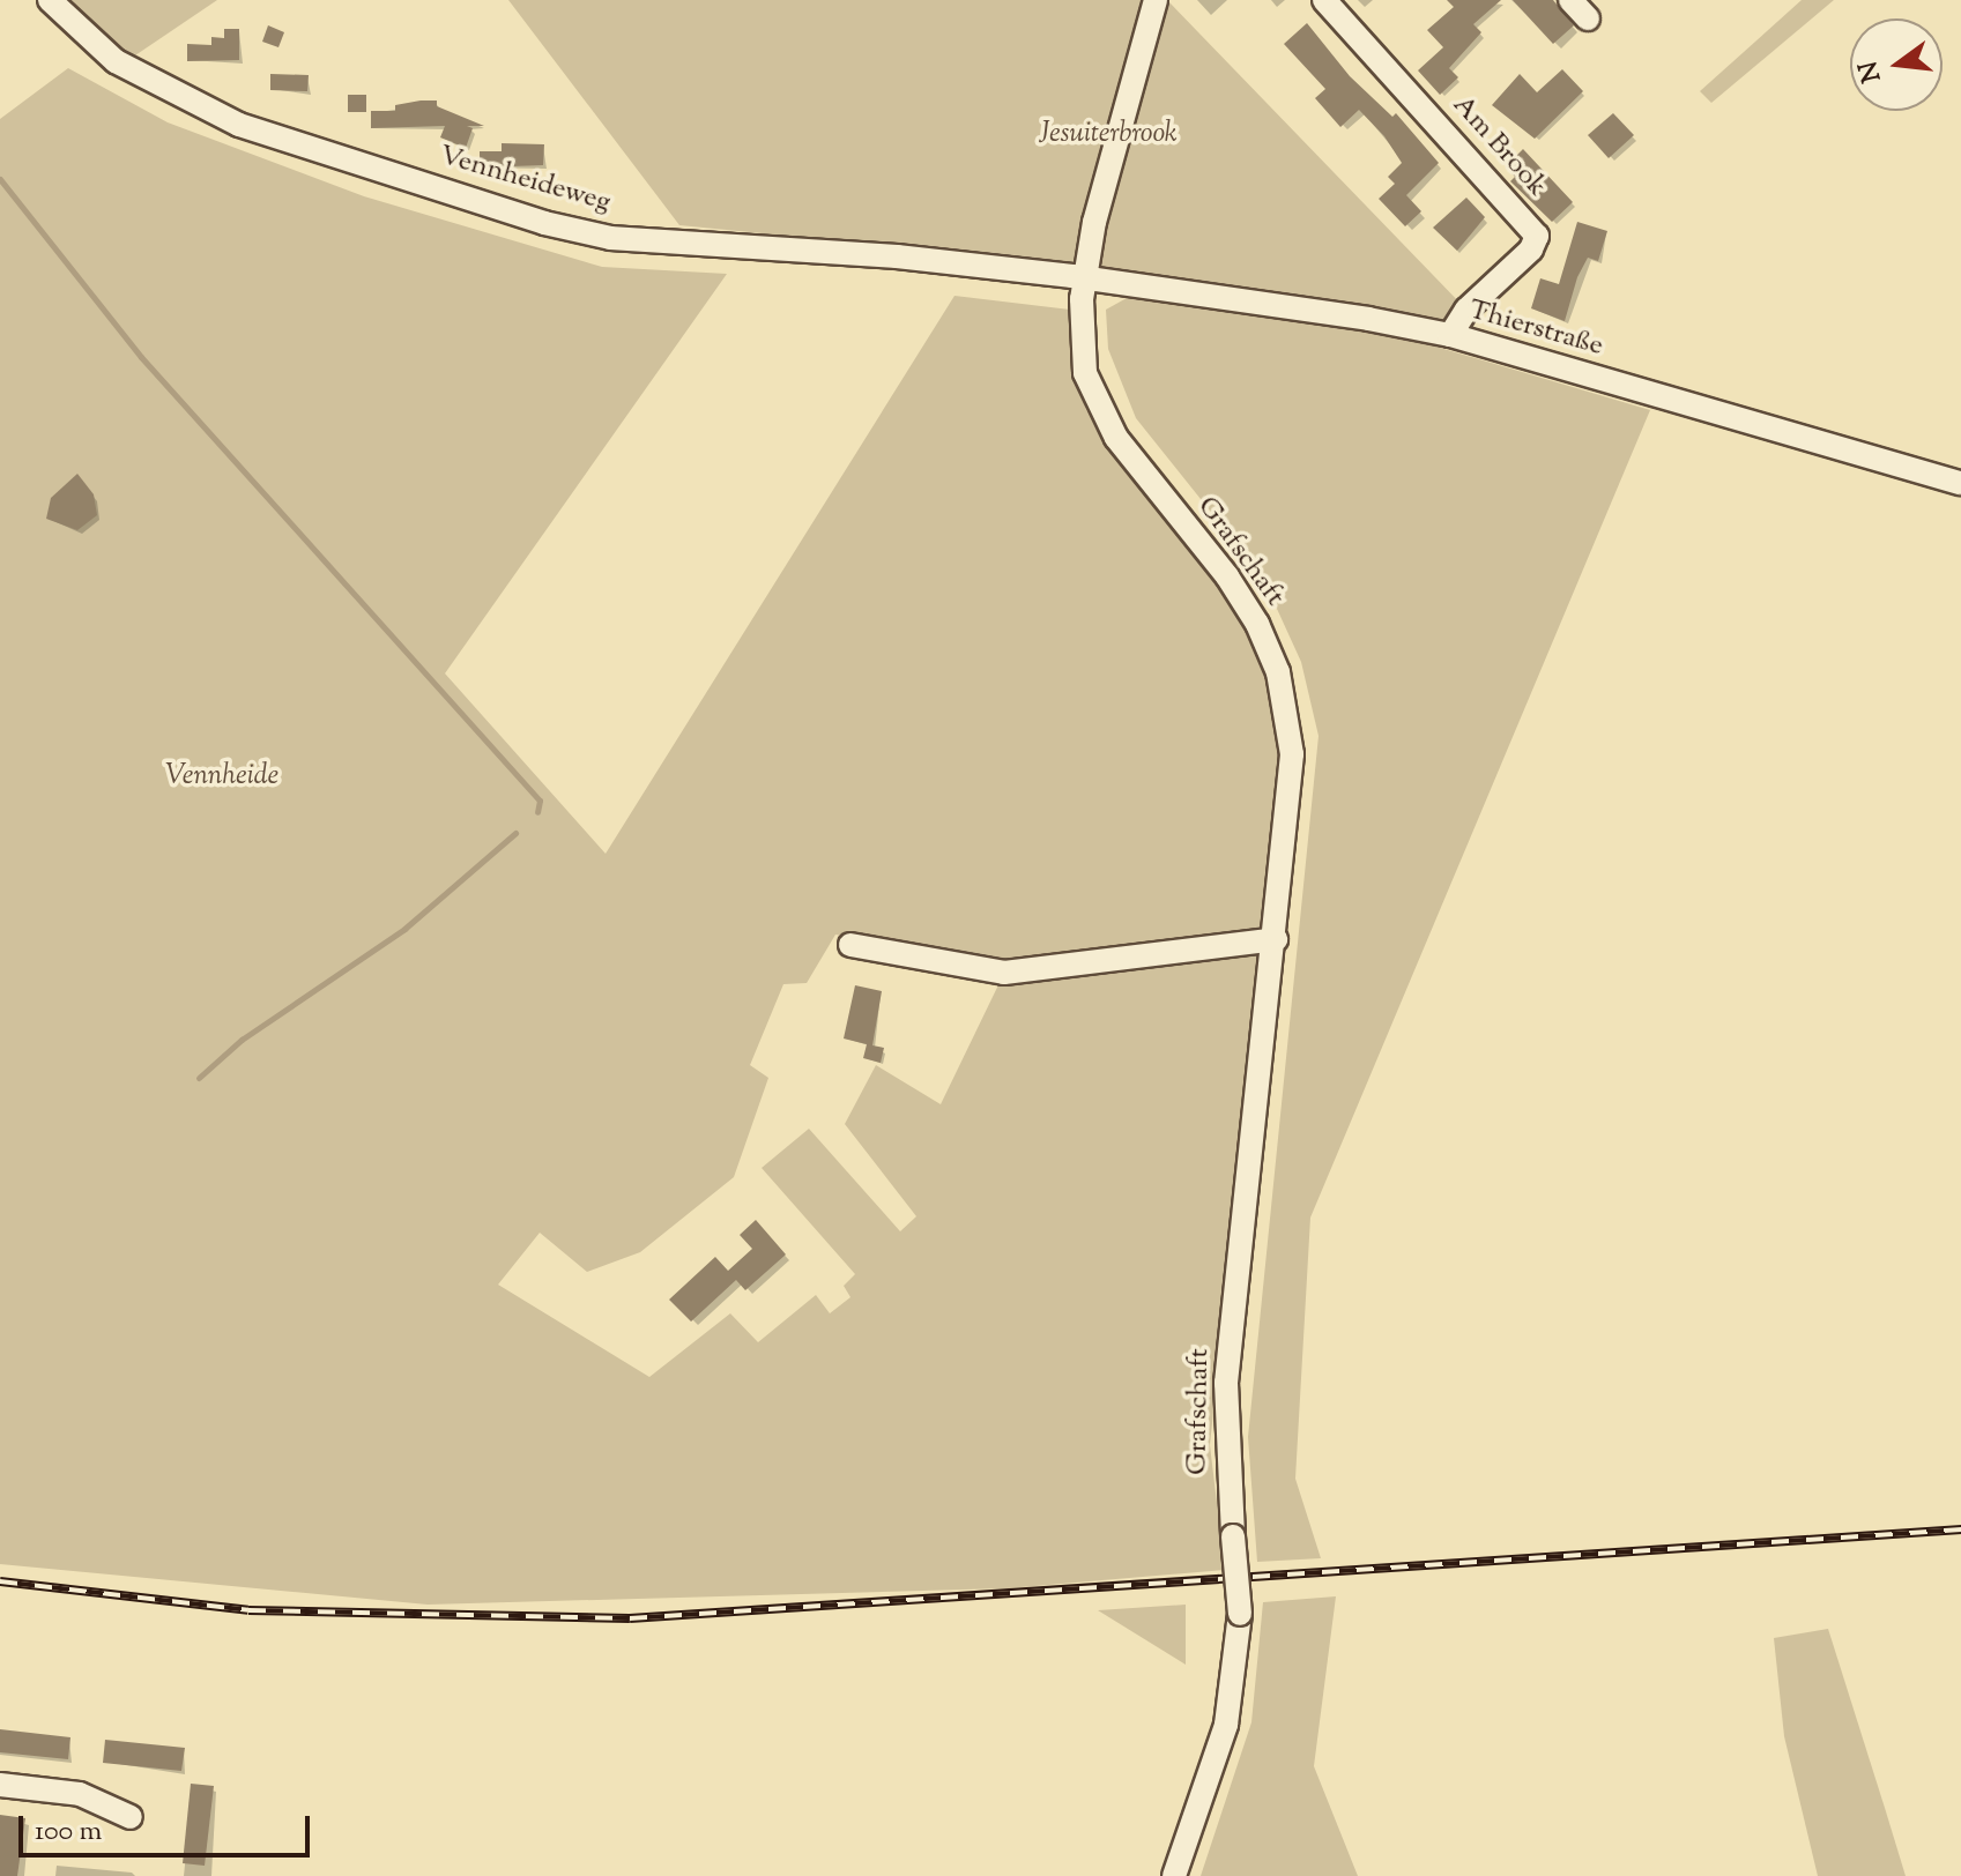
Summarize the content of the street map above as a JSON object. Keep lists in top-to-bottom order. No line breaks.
{"streets":{"street":["Am Brook","Vennheideweg","Thierstraße","Grafschaft"]},"crossings":[["Am Brook","Thierstraße"],["Vennheideweg","Thierstraße"],["Vennheideweg","Grafschaft"],["Thierstraße","Grafschaft"]],"parks":["Jesuiterbrook","Vennheide"],"scale_bar":"100 m","north":"left"}
